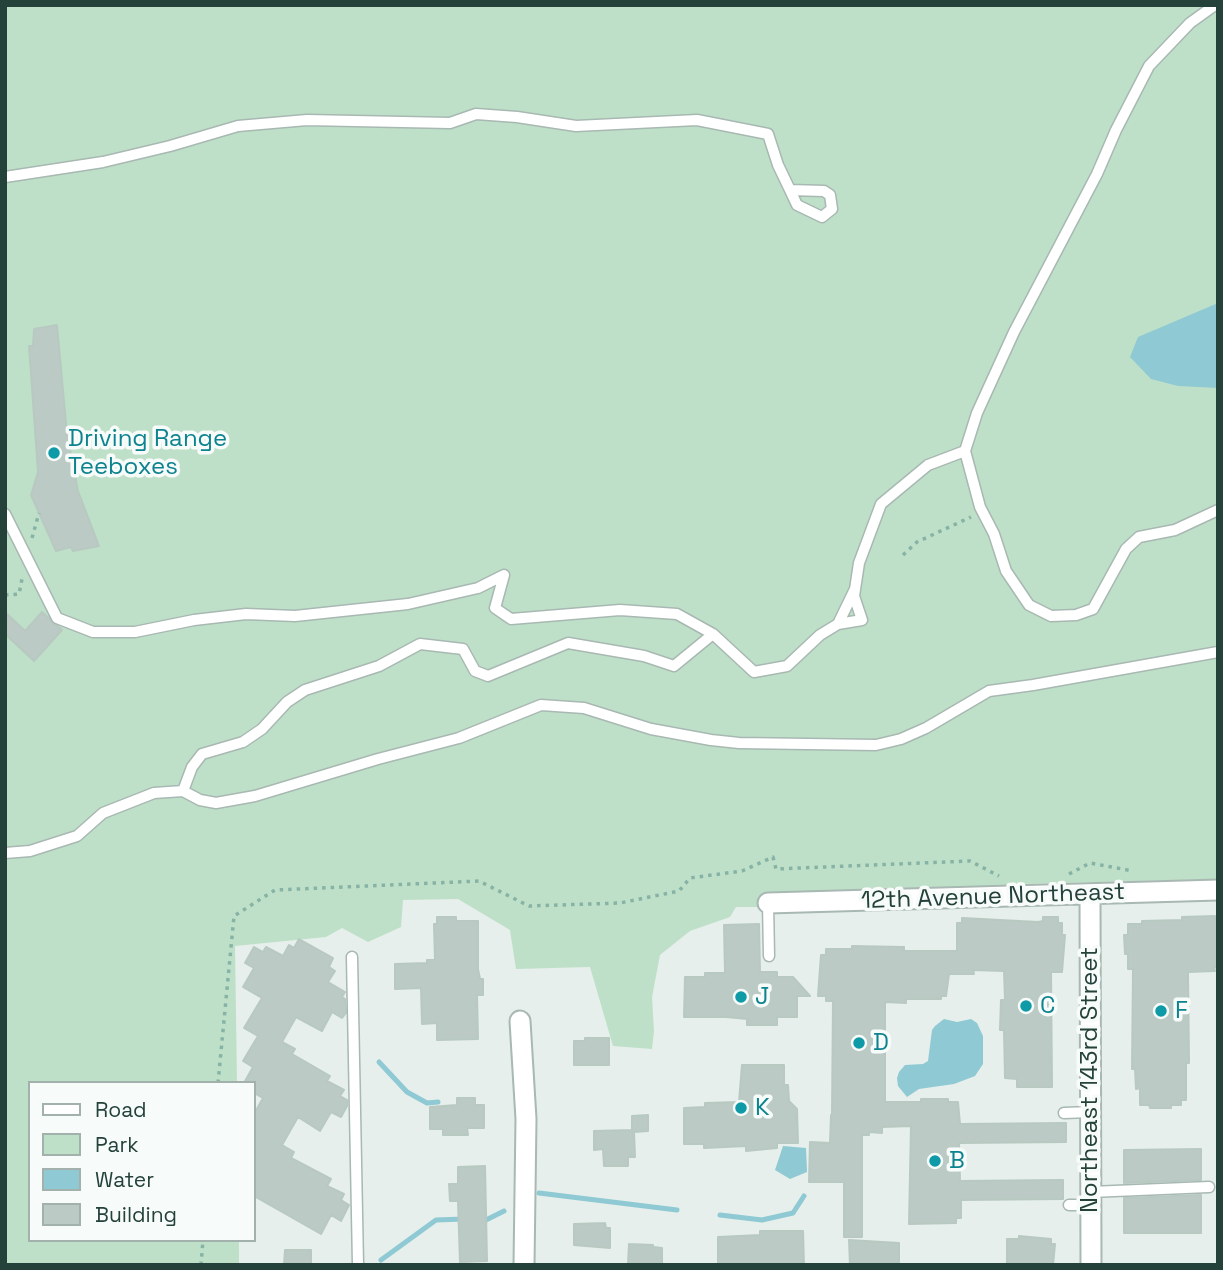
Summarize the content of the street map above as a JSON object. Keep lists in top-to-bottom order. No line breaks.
{"streets":{"street":["12th Avenue Northeast","Northeast 143rd Street"]},"crossings":[["12th Avenue Northeast","Northeast 143rd Street"]],"places":["Driving Range Teeboxes","J","C","F","D","K","B"],"legend":["Road","Park","Water","Building"]}
